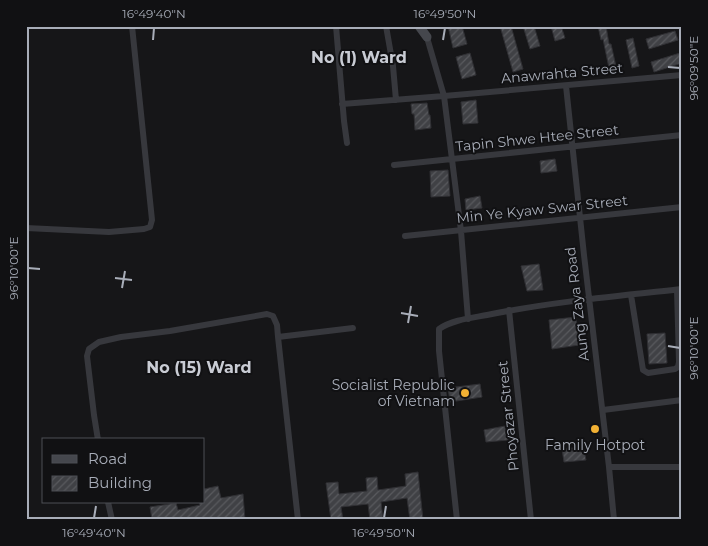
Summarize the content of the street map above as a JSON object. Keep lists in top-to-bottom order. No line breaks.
{"streets":{"street":["Anawrahta Street","Tapin Shwe Htee Street","Min Ye Kyaw Swar Street","Aung Zaya Road","Phoyazar Street"]},"crossings":[["Anawrahta Street","Aung Zaya Road"],["Tapin Shwe Htee Street","Aung Zaya Road"],["Min Ye Kyaw Swar Street","Aung Zaya Road"]],"districts":["No (1) Ward","No (15) Ward"],"places":["Socialist Republic of Vietnam","Family Hotpot"],"legend":["Road","Building"],"coordinates":["16°49'40\"N","16°49'50\"N","96°09'50\"E","96°10'00\"E"]}
